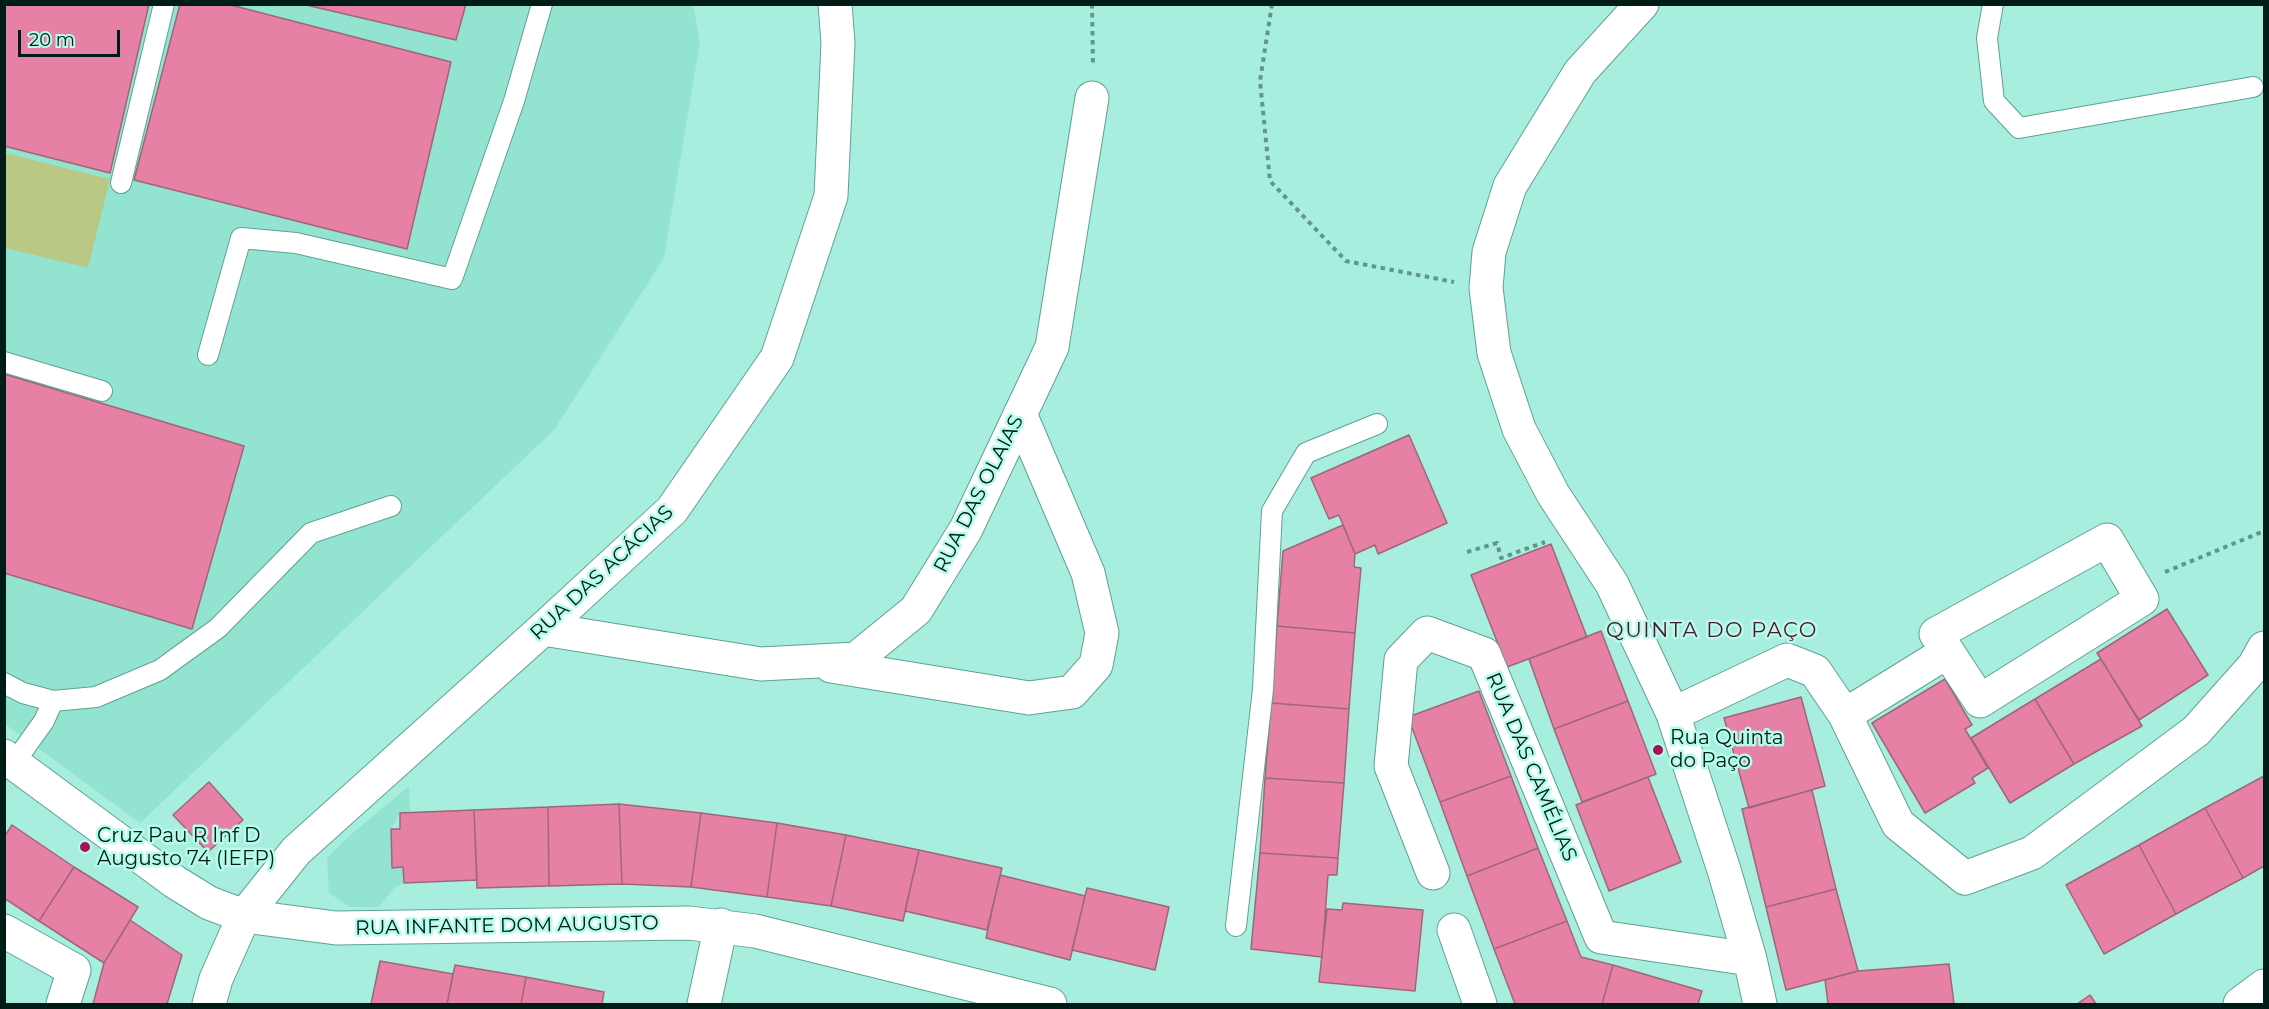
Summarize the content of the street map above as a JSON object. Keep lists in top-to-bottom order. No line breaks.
{"streets":{"street":["RUA DAS OLAIAS","RUA DAS ACÁCIAS","RUA DAS CAMÉLIAS","RUA INFANTE DOM AUGUSTO"]},"crossings":[["RUA DAS OLAIAS","RUA DAS ACÁCIAS"],["RUA DAS ACÁCIAS","RUA INFANTE DOM AUGUSTO"]],"districts":["QUINTA DO PAÇO"],"places":["Rua Quinta do Paço","Cruz Pau R Inf D Augusto 74 (IEFP)"],"scale_bar":"20 m"}
